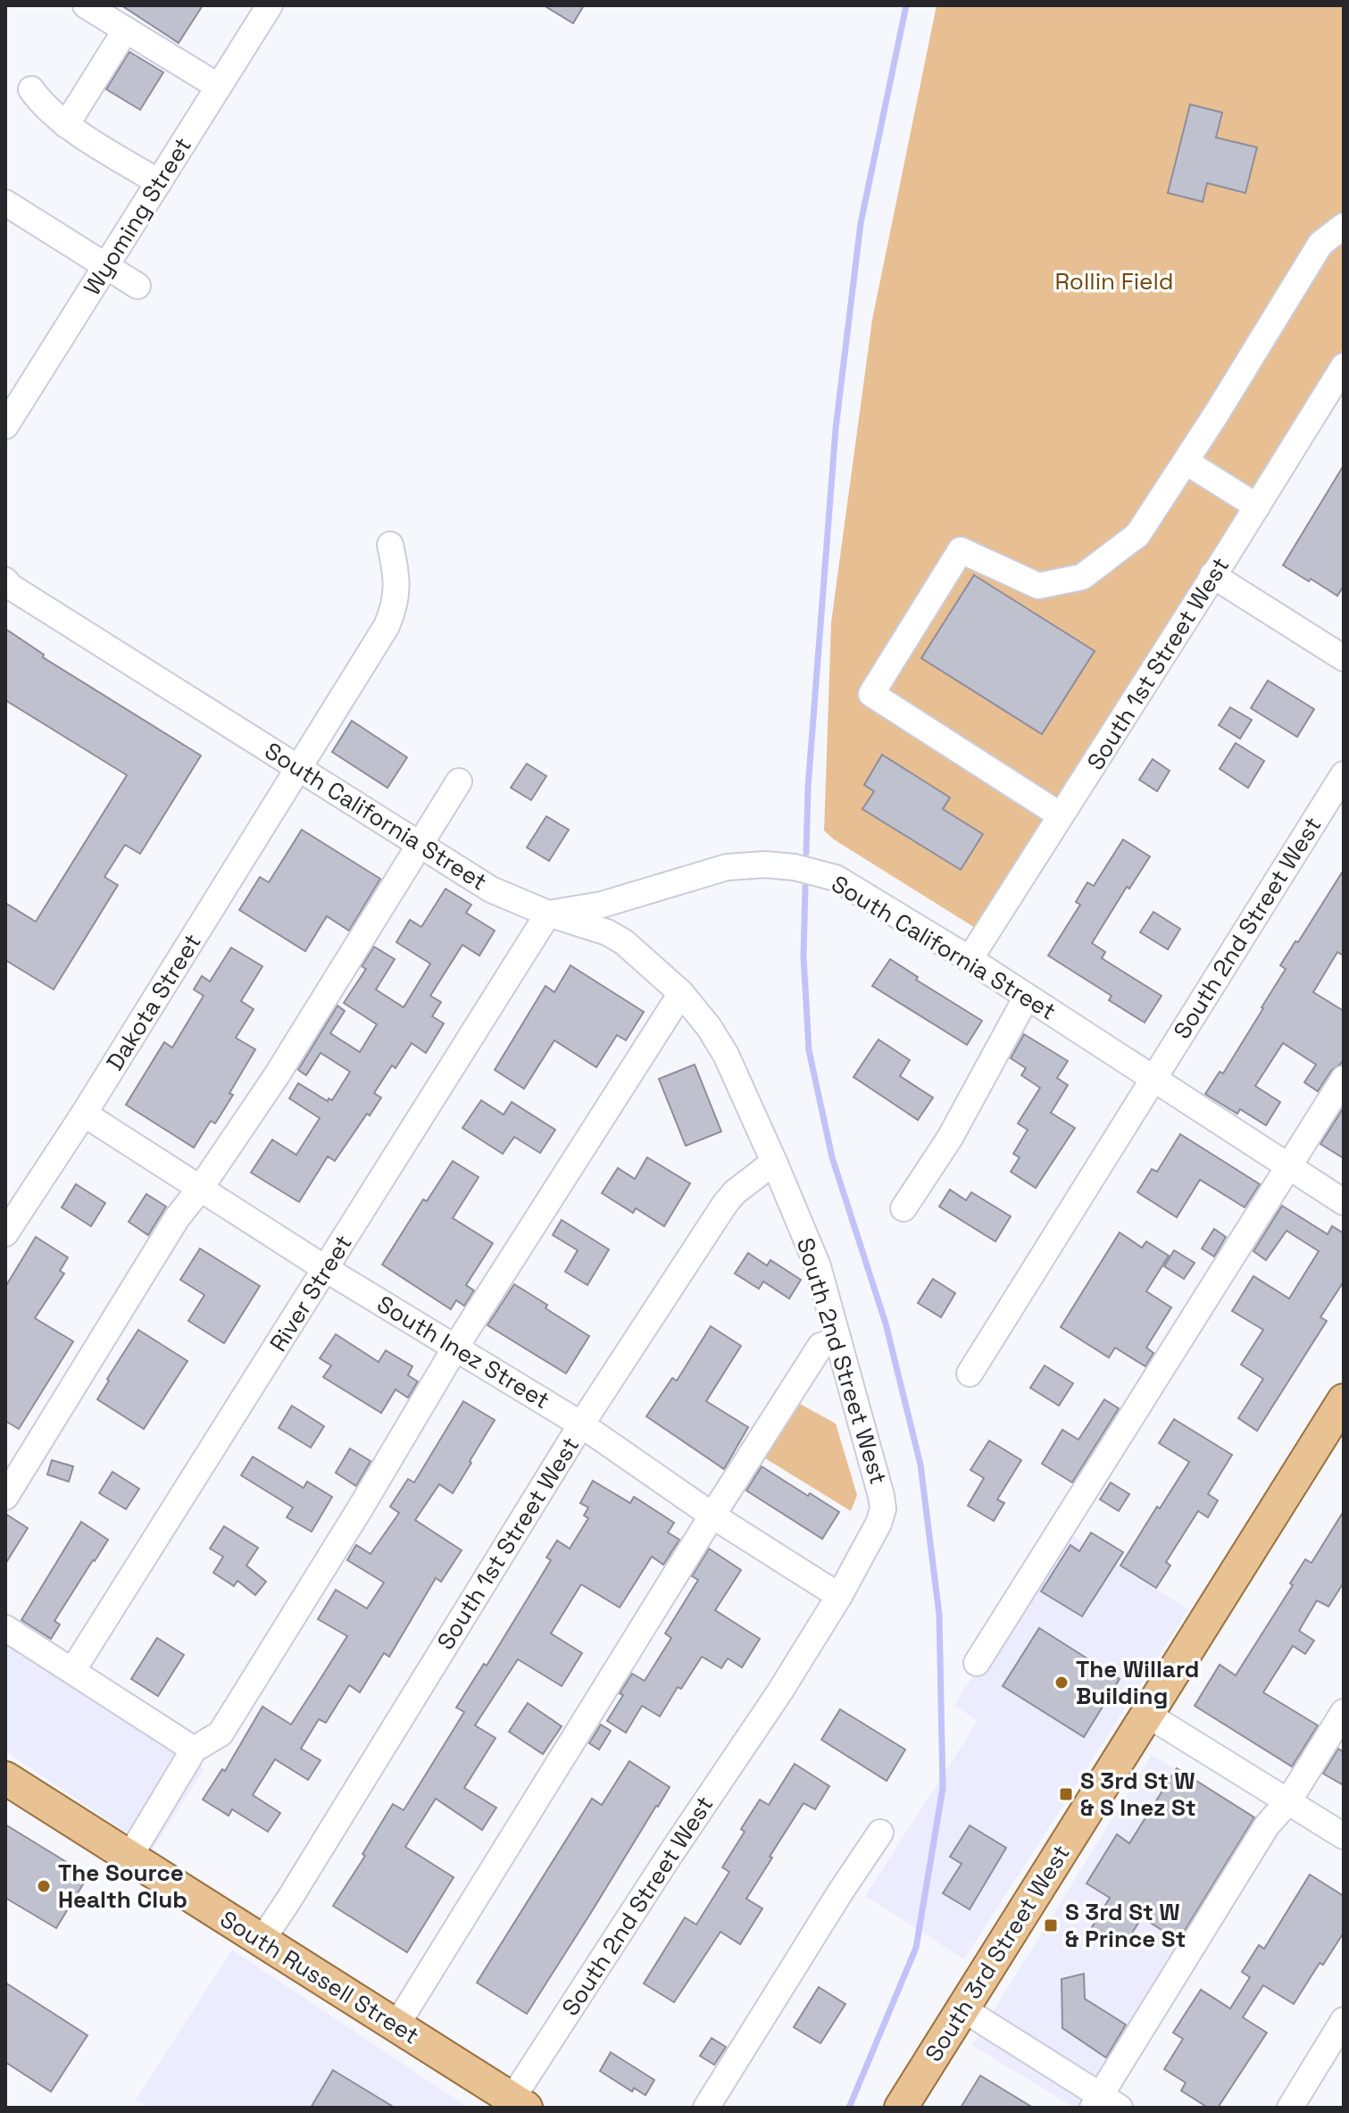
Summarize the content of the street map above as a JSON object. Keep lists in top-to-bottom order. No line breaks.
{"streets":{"main road":["South 3rd Street West","South Russell Street"],"street":["Wyoming Street","South 1st Street West","South California Street","South 2nd Street West","Dakota Street","River Street","South Inez Street"]},"crossings":[["South 1st Street West","South California Street"],["South 1st Street West","South 2nd Street West"],["South 1st Street West","South Inez Street"],["South 1st Street West","South Russell Street"],["South California Street","South 2nd Street West"],["South California Street","Dakota Street"],["South California Street","River Street"],["South 2nd Street West","River Street"],["South 2nd Street West","South Inez Street"],["South 2nd Street West","South Russell Street"],["Dakota Street","South Inez Street"],["River Street","South Inez Street"]],"parks":["Rollin Field"],"places":{"other":["The Willard Building","The Source Health Club"],"transit":["S 3rd St W & S Inez St","S 3rd St W & Prince St"]}}
